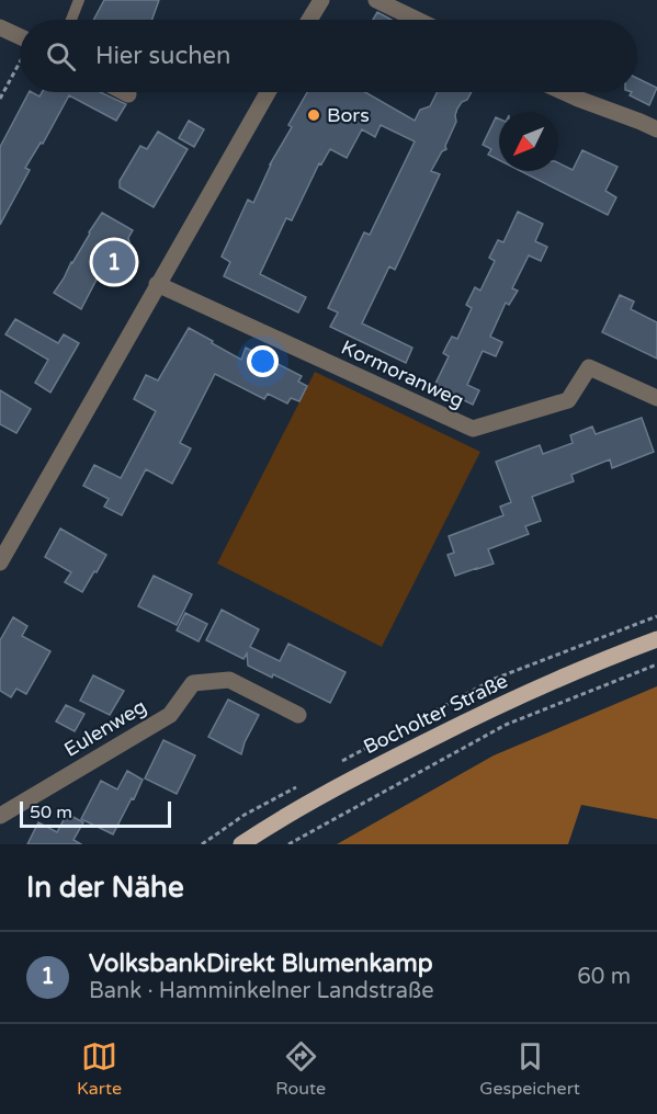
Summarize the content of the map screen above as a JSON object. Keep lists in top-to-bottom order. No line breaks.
{"streets":{"main road":["Bocholter Straße"],"street":["Kormoranweg","Eulenweg"]},"places":["Bors"],"scale_bar":"50 m","north":"bottom left","page":{"search":"Hier suchen","pins":"1","scale":"50 m","heading":"In der Nähe","list":[{"mark":"1","name":"VolksbankDirekt Blumenkamp","note":"Bank · Hamminkelner Landstraße","value":"60 m"}],"nav":["Karte","Route","Gespeichert"]}}
